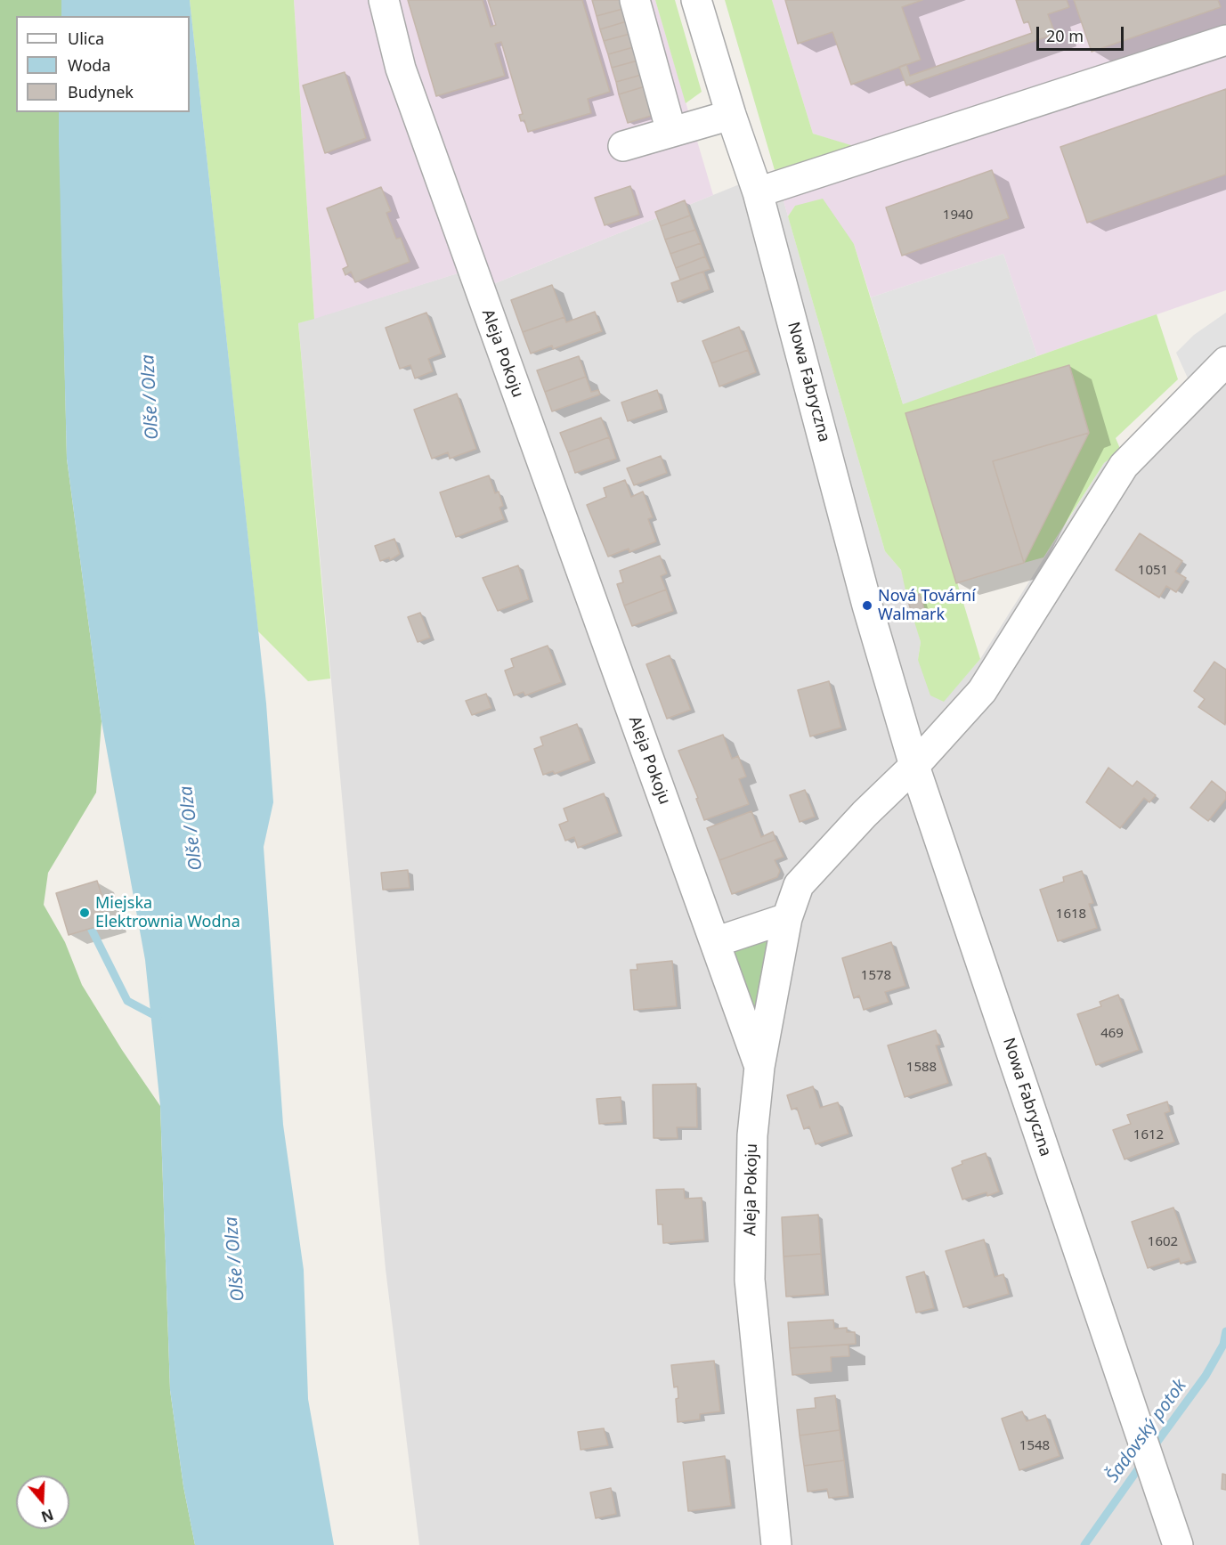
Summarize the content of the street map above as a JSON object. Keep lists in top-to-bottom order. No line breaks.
{"streets":{"street":["Aleja Pokoju","Nowa Fabryczna"]},"water":["Olše / Olza","Šadovský potok"],"places":["Nová Tovární Walmark","Miejska Elektrownia Wodna"],"house_numbers":["1940","1051","1618","1578","469","1588","1612","1602","1548"],"legend":["Ulica","Woda","Budynek"],"scale_bar":"20 m","north":"bottom"}
